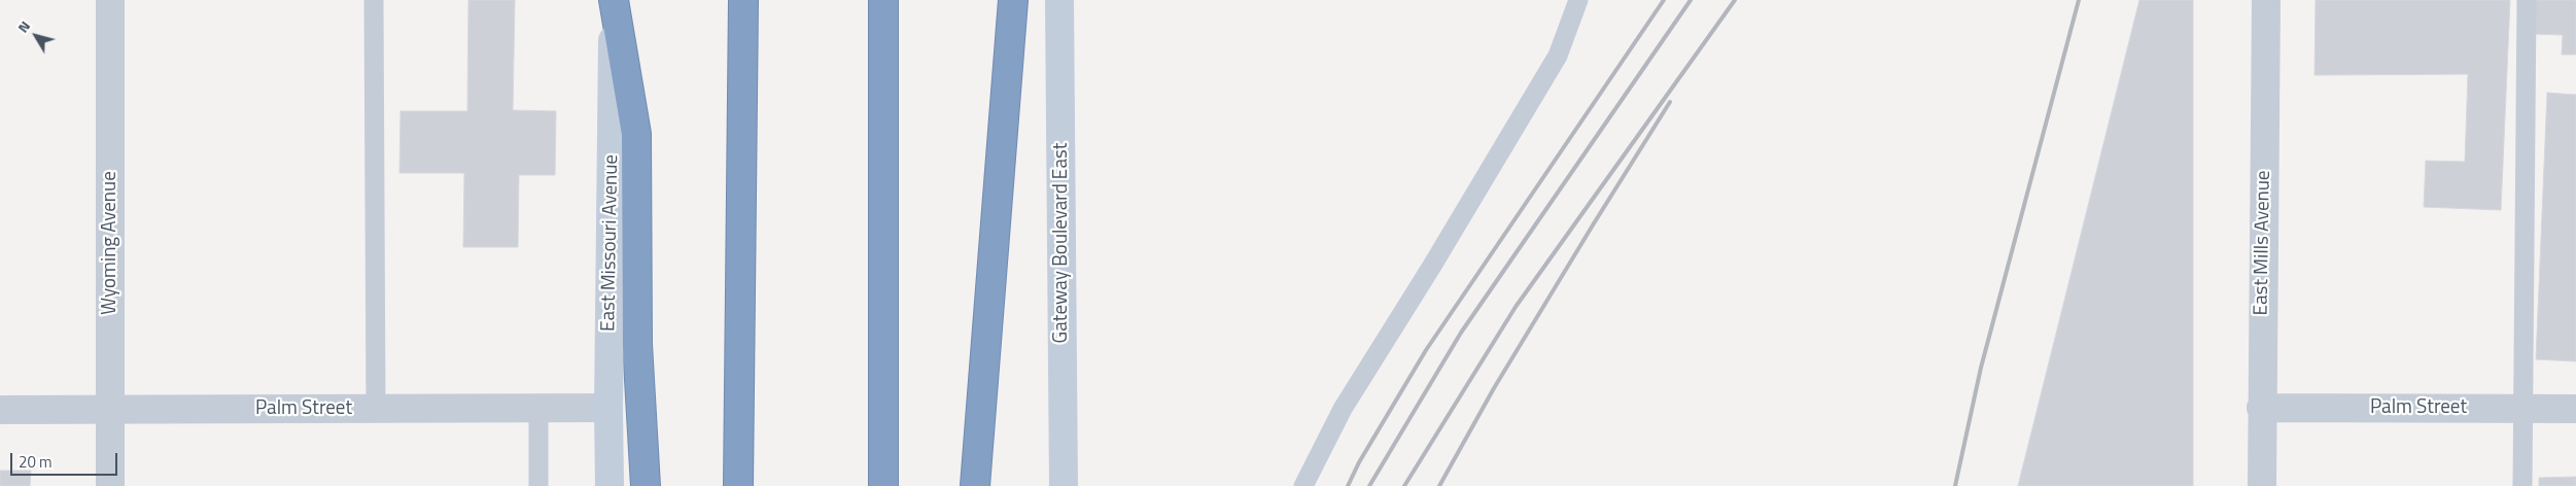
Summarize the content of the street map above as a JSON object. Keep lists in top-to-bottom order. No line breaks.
{"streets":{"main road":["East Missouri Avenue","Gateway Boulevard East"],"street":["Wyoming Avenue","East Mills Avenue","Palm Street"]},"crossings":[["Wyoming Avenue","Palm Street"],["East Missouri Avenue","Palm Street"],["East Mills Avenue","Palm Street"]],"scale_bar":"20 m","north":"top left"}
